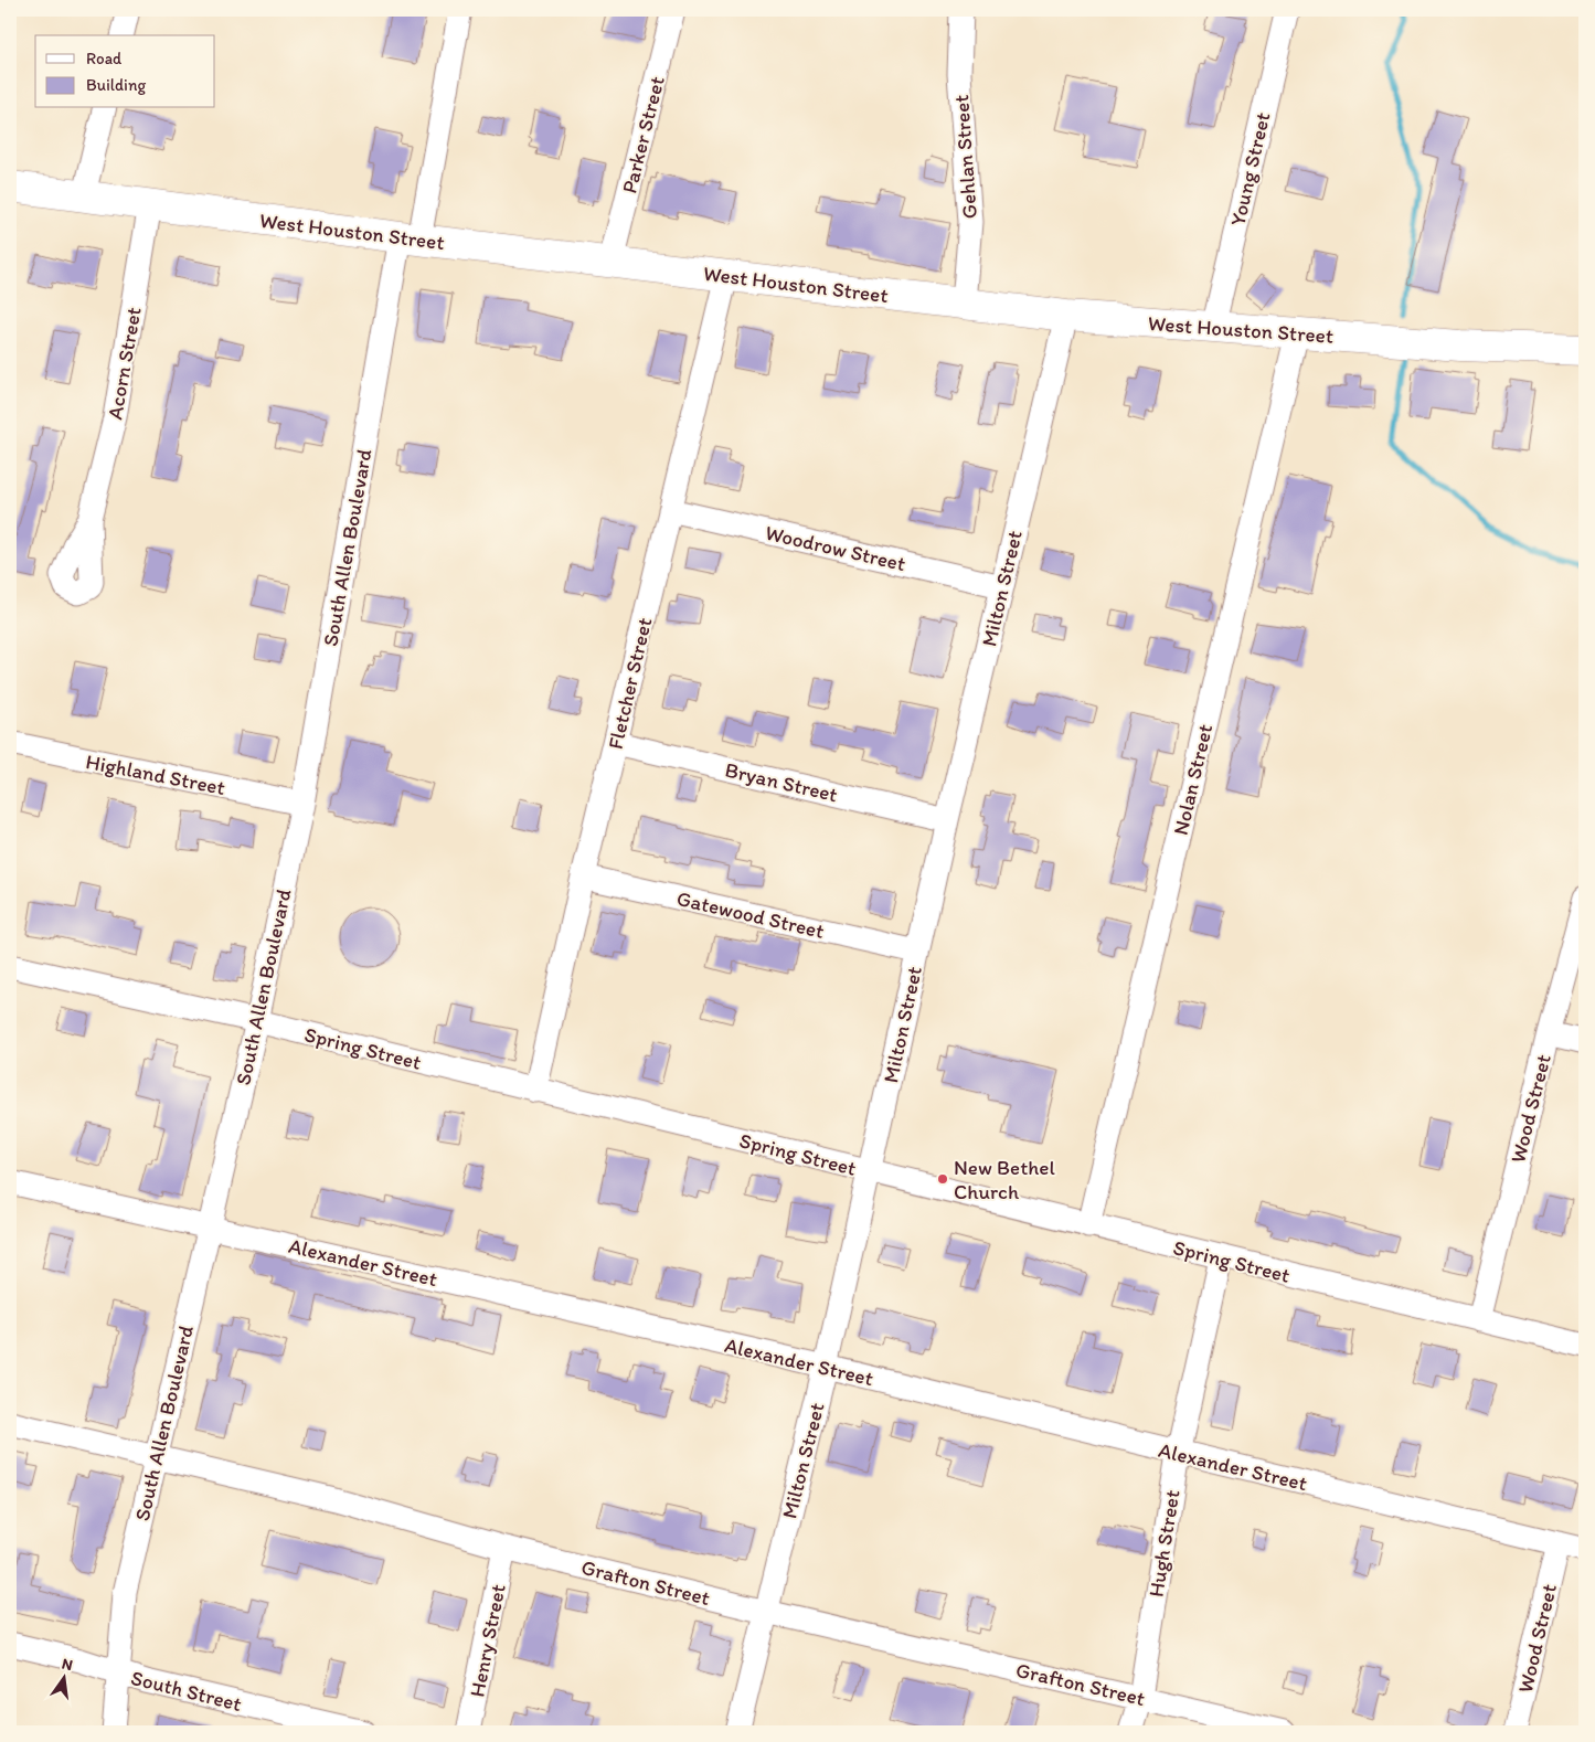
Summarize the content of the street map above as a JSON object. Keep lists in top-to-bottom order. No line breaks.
{"streets":{"main road":["West Houston Street"],"street":["Parker Street","Gehlan Street","Young Street","Acorn Street","South Allen Boulevard","Woodrow Street","Milton Street","Fletcher Street","Highland Street","Nolan Street","Bryan Street","Gatewood Street","Spring Street","Wood Street","Alexander Street","Hugh Street","Grafton Street","Henry Street","South Street"]},"crossings":[["Parker Street","West Houston Street"],["Gehlan Street","West Houston Street"],["Young Street","West Houston Street"],["West Houston Street","Acorn Street"],["West Houston Street","South Allen Boulevard"],["West Houston Street","Milton Street"],["West Houston Street","Fletcher Street"],["West Houston Street","Nolan Street"],["South Allen Boulevard","Highland Street"],["South Allen Boulevard","Spring Street"],["South Allen Boulevard","Alexander Street"],["South Allen Boulevard","Grafton Street"],["South Allen Boulevard","South Street"],["Woodrow Street","Milton Street"],["Woodrow Street","Fletcher Street"],["Milton Street","Bryan Street"],["Milton Street","Gatewood Street"],["Milton Street","Spring Street"],["Milton Street","Alexander Street"],["Milton Street","Grafton Street"],["Fletcher Street","Bryan Street"],["Fletcher Street","Gatewood Street"],["Fletcher Street","Spring Street"],["Nolan Street","Spring Street"],["Spring Street","Wood Street"],["Spring Street","Hugh Street"],["Wood Street","Alexander Street"],["Alexander Street","Hugh Street"],["Hugh Street","Grafton Street"],["Grafton Street","Henry Street"]],"places":["New Bethel Church"],"legend":["Road","Building"],"north":"top"}
